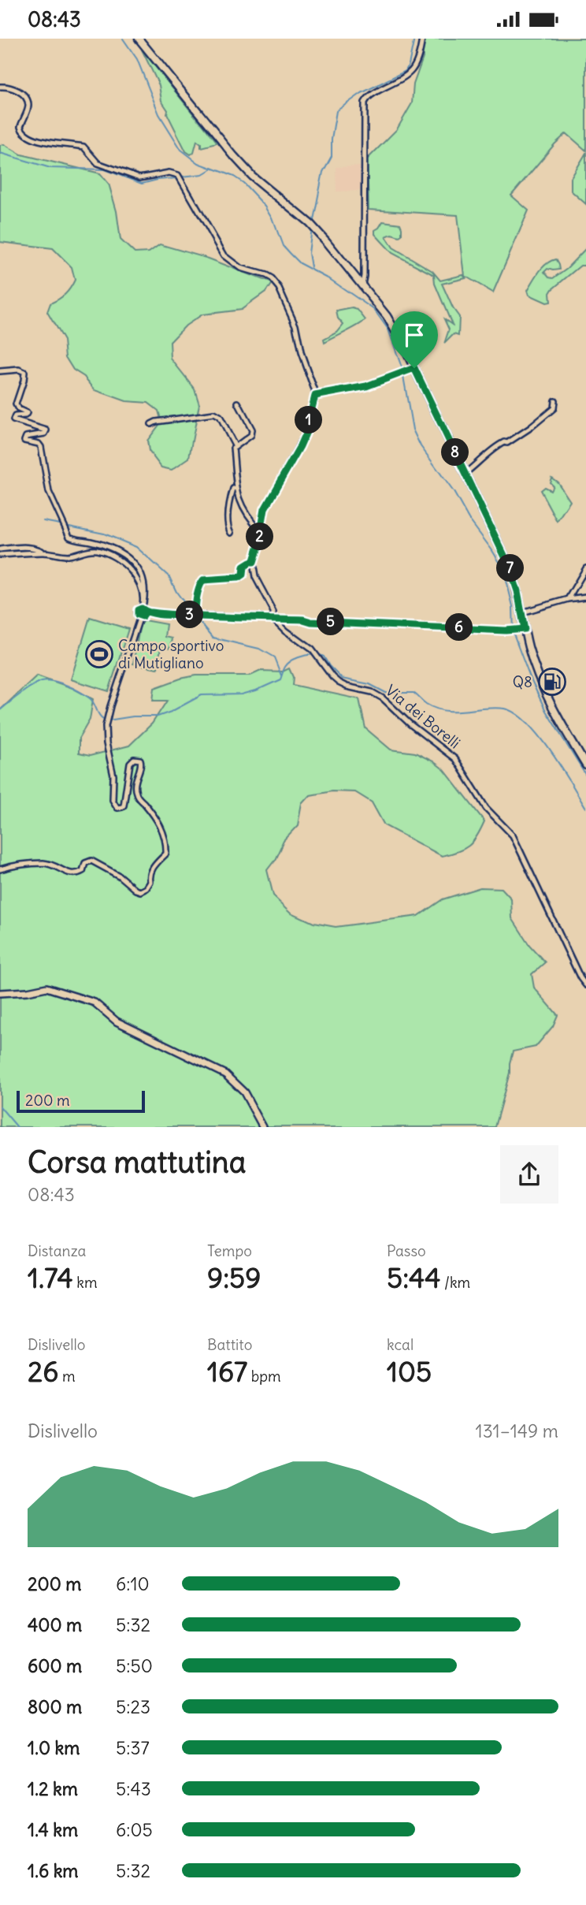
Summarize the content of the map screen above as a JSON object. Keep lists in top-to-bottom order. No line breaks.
{"streets":{"street":["Via dei Borelli"]},"places":{"sports":["Campo sportivo di Mutigliano"],"fuel station":["Q8"]},"scale_bar":"200 m","page":{"status":"08:43","pins":["1","8","2","7","3","5","6"],"scale":"200 m","heading":["Corsa mattutina","08:43"],"stats":[["Distanza","1.74 km"],["Tempo","9:59"],["Passo","5:44 /km"],["Dislivello","26 m"],["Battito","167 bpm"],["kcal","105"]],"chart":["Dislivello","131–149 m"],"list":[{"name":"200 m","note":"6:10"},{"name":"400 m","note":"5:32"},{"name":"600 m","note":"5:50"},{"name":"800 m","note":"5:23"},{"name":"1.0 km","note":"5:37"},{"name":"1.2 km","note":"5:43"},{"name":"1.4 km","note":"6:05"},{"name":"1.6 km","note":"5:32"}]}}
